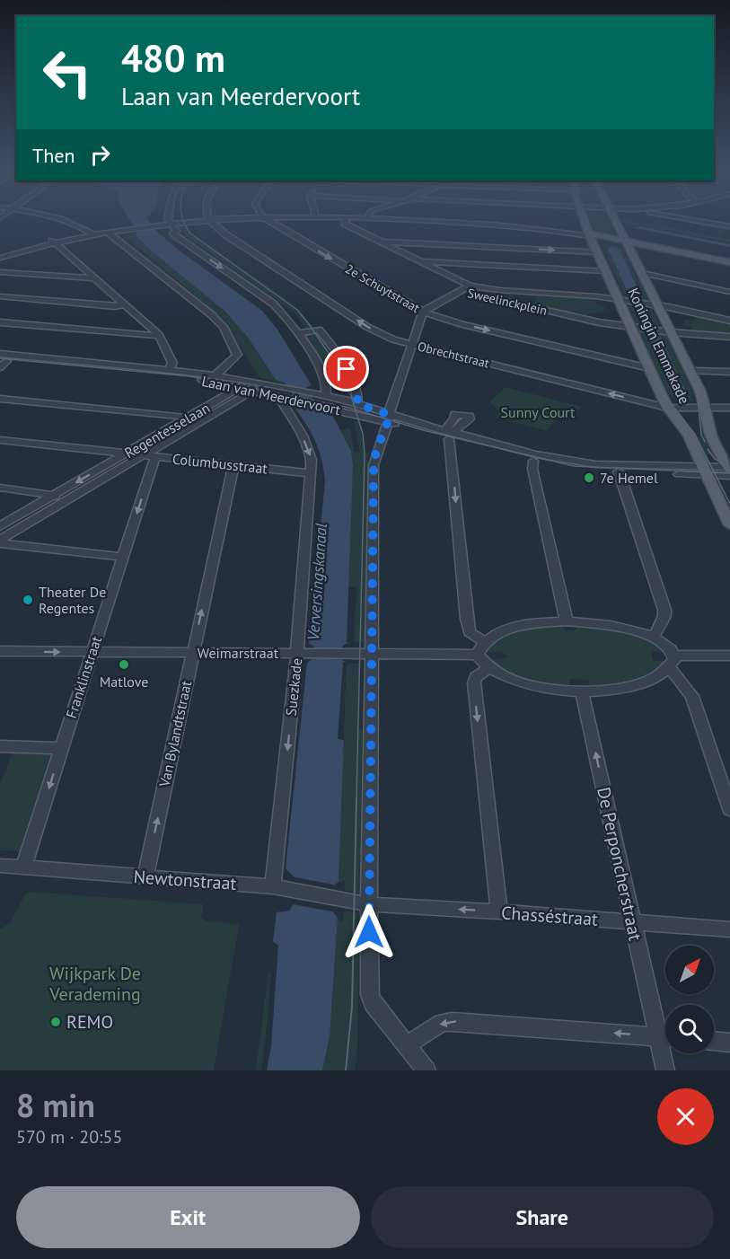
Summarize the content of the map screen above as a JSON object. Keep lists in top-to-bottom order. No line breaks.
{"streets":{"main road":["Koningin Emmakade"],"street":["2e Schuytstraat","Sweelinckplein","Obrechtstraat","Laan van Meerdervoort","Regentesselaan","Columbusstraat","Weimarstraat","Franklinstraat","Suezkade","Van Bylandtstraat","De Perponcherstraat","Newtonstraat","Chasséstraat"]},"crossings":[["2e Schuytstraat","Koningin Emmakade"],["Sweelinckplein","Koningin Emmakade"],["Koningin Emmakade","Obrechtstraat"],["Koningin Emmakade","Laan van Meerdervoort"],["Laan van Meerdervoort","Regentesselaan"],["Laan van Meerdervoort","Suezkade"],["Regentesselaan","Columbusstraat"],["Regentesselaan","Franklinstraat"],["Columbusstraat","Franklinstraat"],["Columbusstraat","Suezkade"],["Columbusstraat","Van Bylandtstraat"],["Weimarstraat","Franklinstraat"],["Weimarstraat","Suezkade"],["Weimarstraat","Van Bylandtstraat"],["Franklinstraat","Newtonstraat"],["Suezkade","Newtonstraat"],["Van Bylandtstraat","Newtonstraat"],["De Perponcherstraat","Chasséstraat"],["Newtonstraat","Chasséstraat"]],"one_way":["Franklinstraat","Van Bylandtstraat","De Perponcherstraat","Chasséstraat"],"water":["Verversingskanaal"],"parks":["Sunny Court","Wijkpark De Verademing"],"places":["7e Hemel","Theater De Regentes","Matlove","REMO"],"north":"top right","page":{"turn":["480 m","Laan van Meerdervoort"],"then":"Then","heading":["8 min","570 m · 20:55"],"buttons":["Exit","Share"]}}
